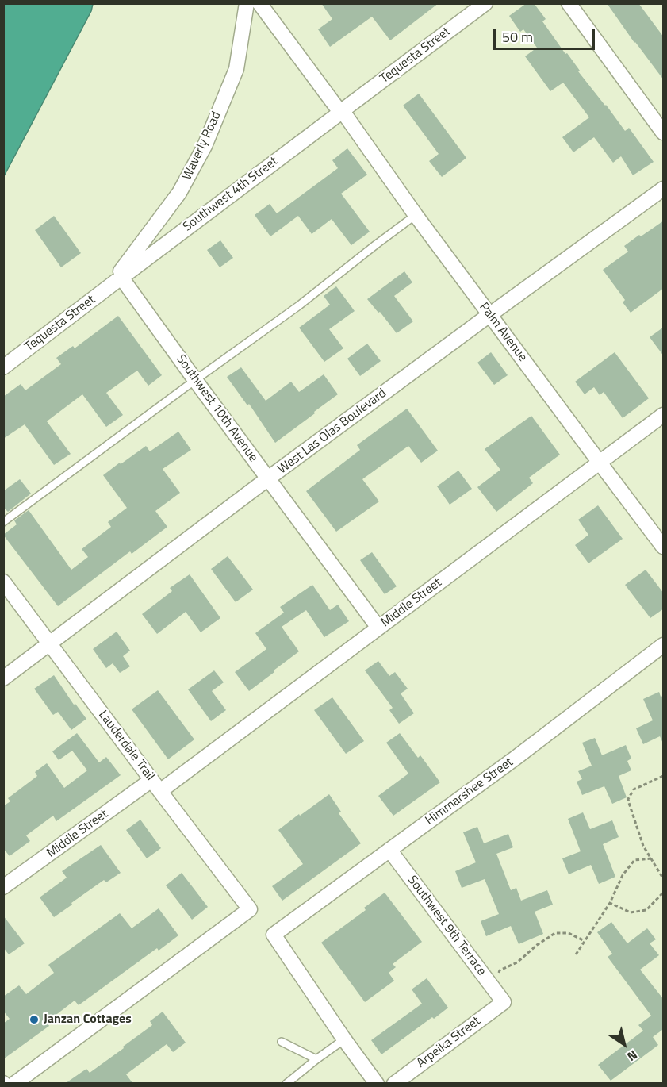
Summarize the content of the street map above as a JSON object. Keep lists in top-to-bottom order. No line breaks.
{"streets":{"street":["Tequesta Street","Waverly Road","Southwest 4th Street","Palm Avenue","Southwest 10th Avenue","West Las Olas Boulevard","Middle Street","Lauderdale Trail","Himmarshee Street","Southwest 9th Terrace","Arpeika Street"]},"crossings":[["Tequesta Street","Waverly Road"],["Tequesta Street","Southwest 4th Street"],["Tequesta Street","Palm Avenue"],["Tequesta Street","Southwest 10th Avenue"],["Waverly Road","Southwest 4th Street"],["Waverly Road","Southwest 10th Avenue"],["Southwest 4th Street","Palm Avenue"],["Southwest 4th Street","Southwest 10th Avenue"],["Palm Avenue","West Las Olas Boulevard"],["Palm Avenue","Middle Street"],["Southwest 10th Avenue","West Las Olas Boulevard"],["Southwest 10th Avenue","Middle Street"],["West Las Olas Boulevard","Lauderdale Trail"],["Middle Street","Lauderdale Trail"],["Himmarshee Street","Southwest 9th Terrace"],["Southwest 9th Terrace","Arpeika Street"]],"places":["Janzan Cottages"],"scale_bar":"50 m","north":"bottom right"}
